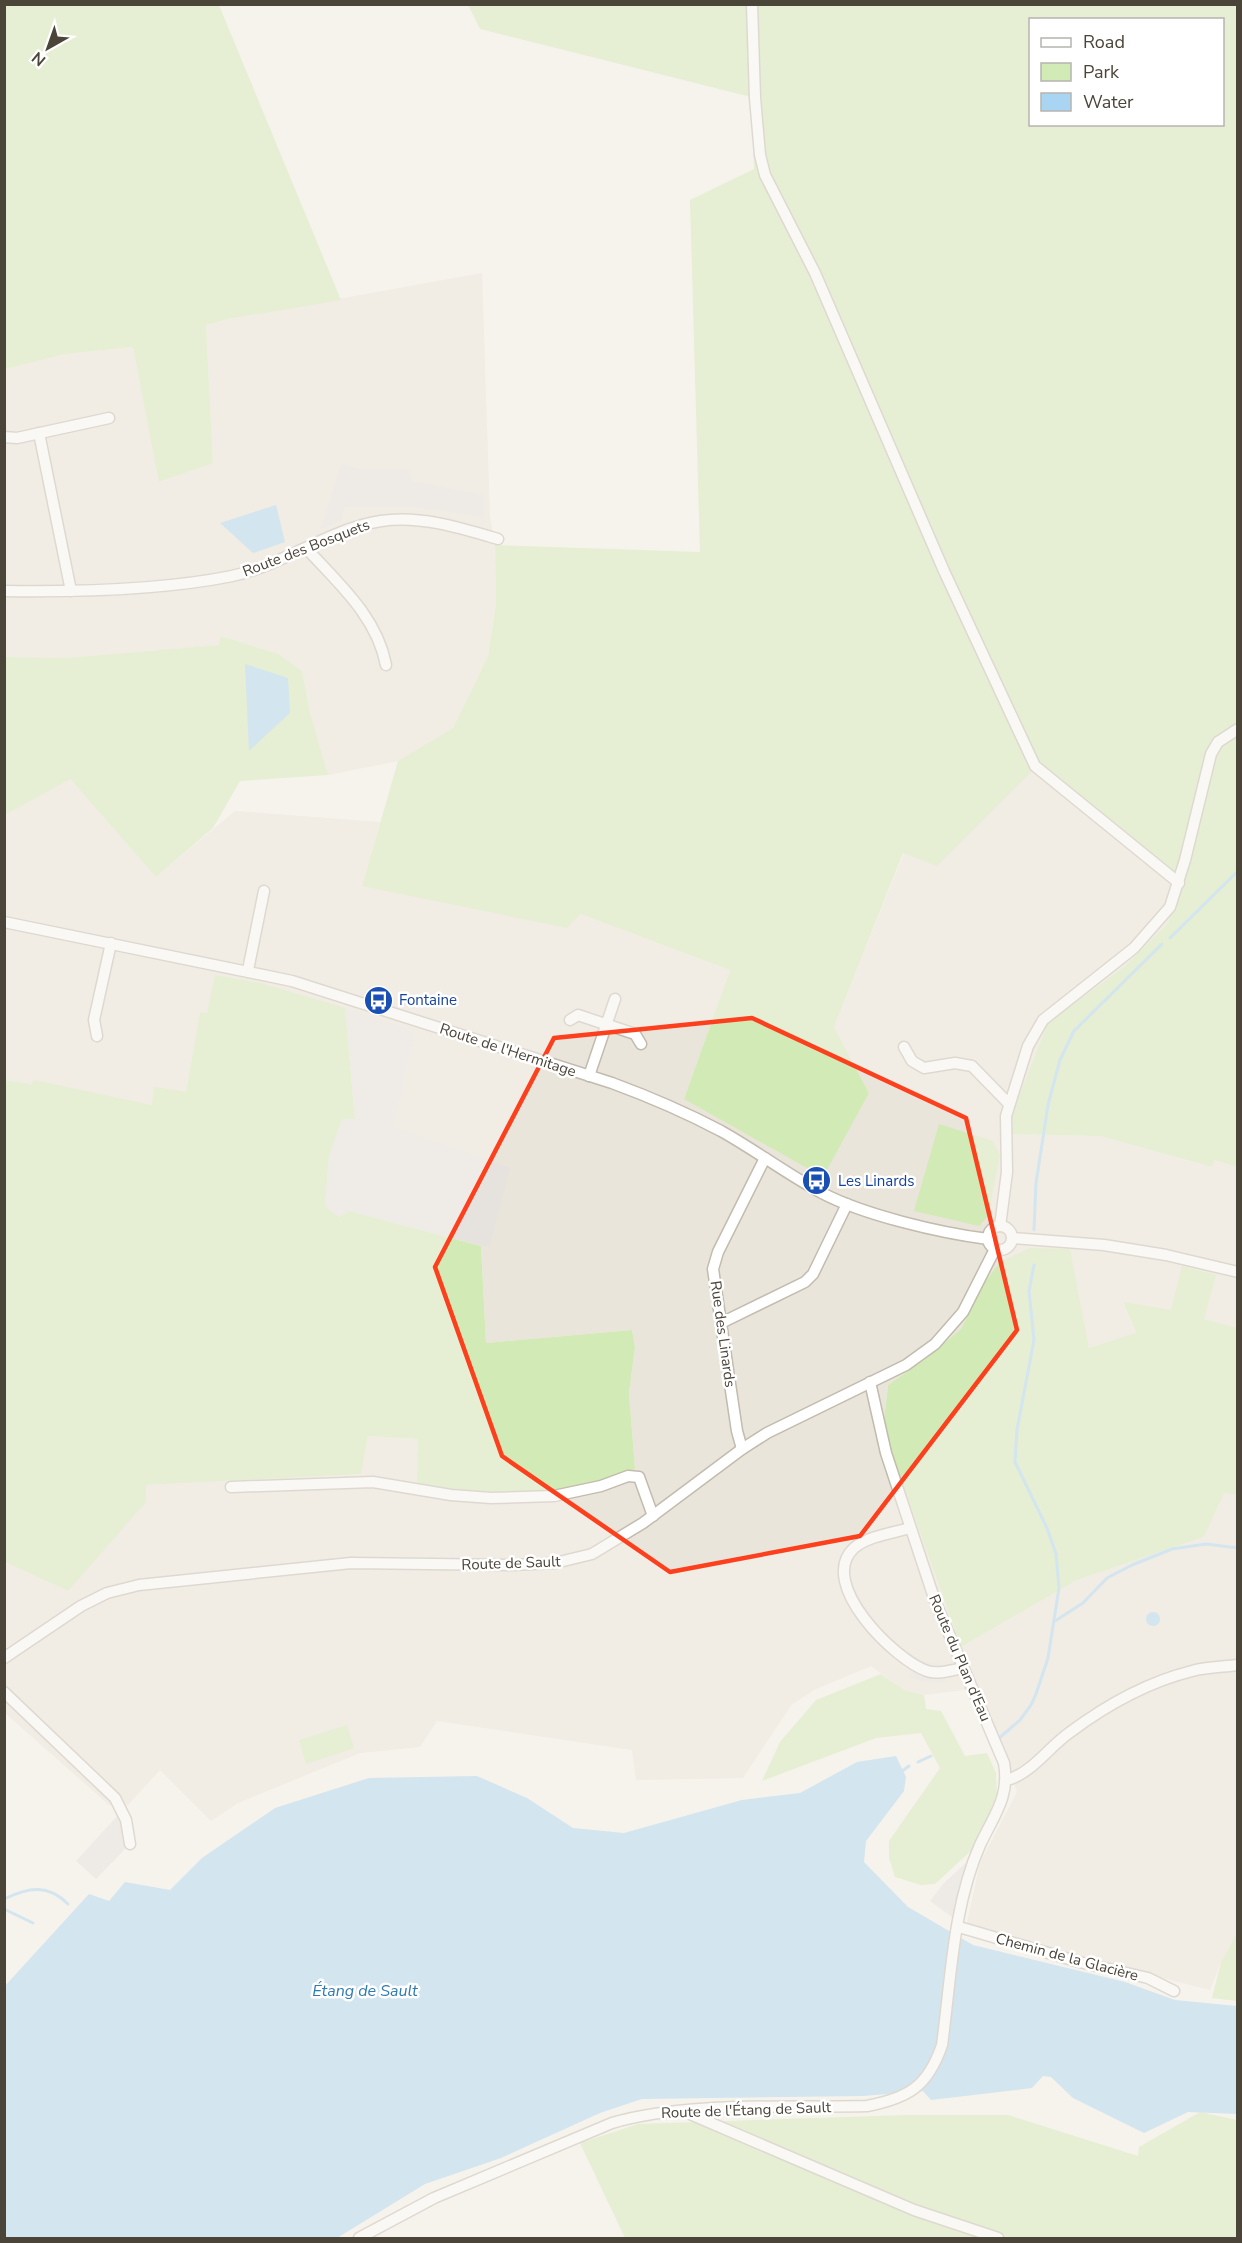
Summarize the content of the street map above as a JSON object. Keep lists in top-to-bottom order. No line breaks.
{"streets":{"street":["Route des Bosquets","Route de l'Hermitage","Rue des Linards","Route de Sault","Route du Plan d'Eau","Chemin de la Glacière","Route de l'Étang de Sault"]},"crossings":[["Route de l'Hermitage","Rue des Linards"],["Route de l'Hermitage","Route de Sault"],["Rue des Linards","Route de Sault"],["Route de Sault","Route du Plan d'Eau"],["Chemin de la Glacière","Route de l'Étang de Sault"]],"water":["Étang de Sault"],"places":{"bus stop":["Fontaine","Les Linards"]},"legend":["Road","Park","Water"],"north":"bottom left"}
